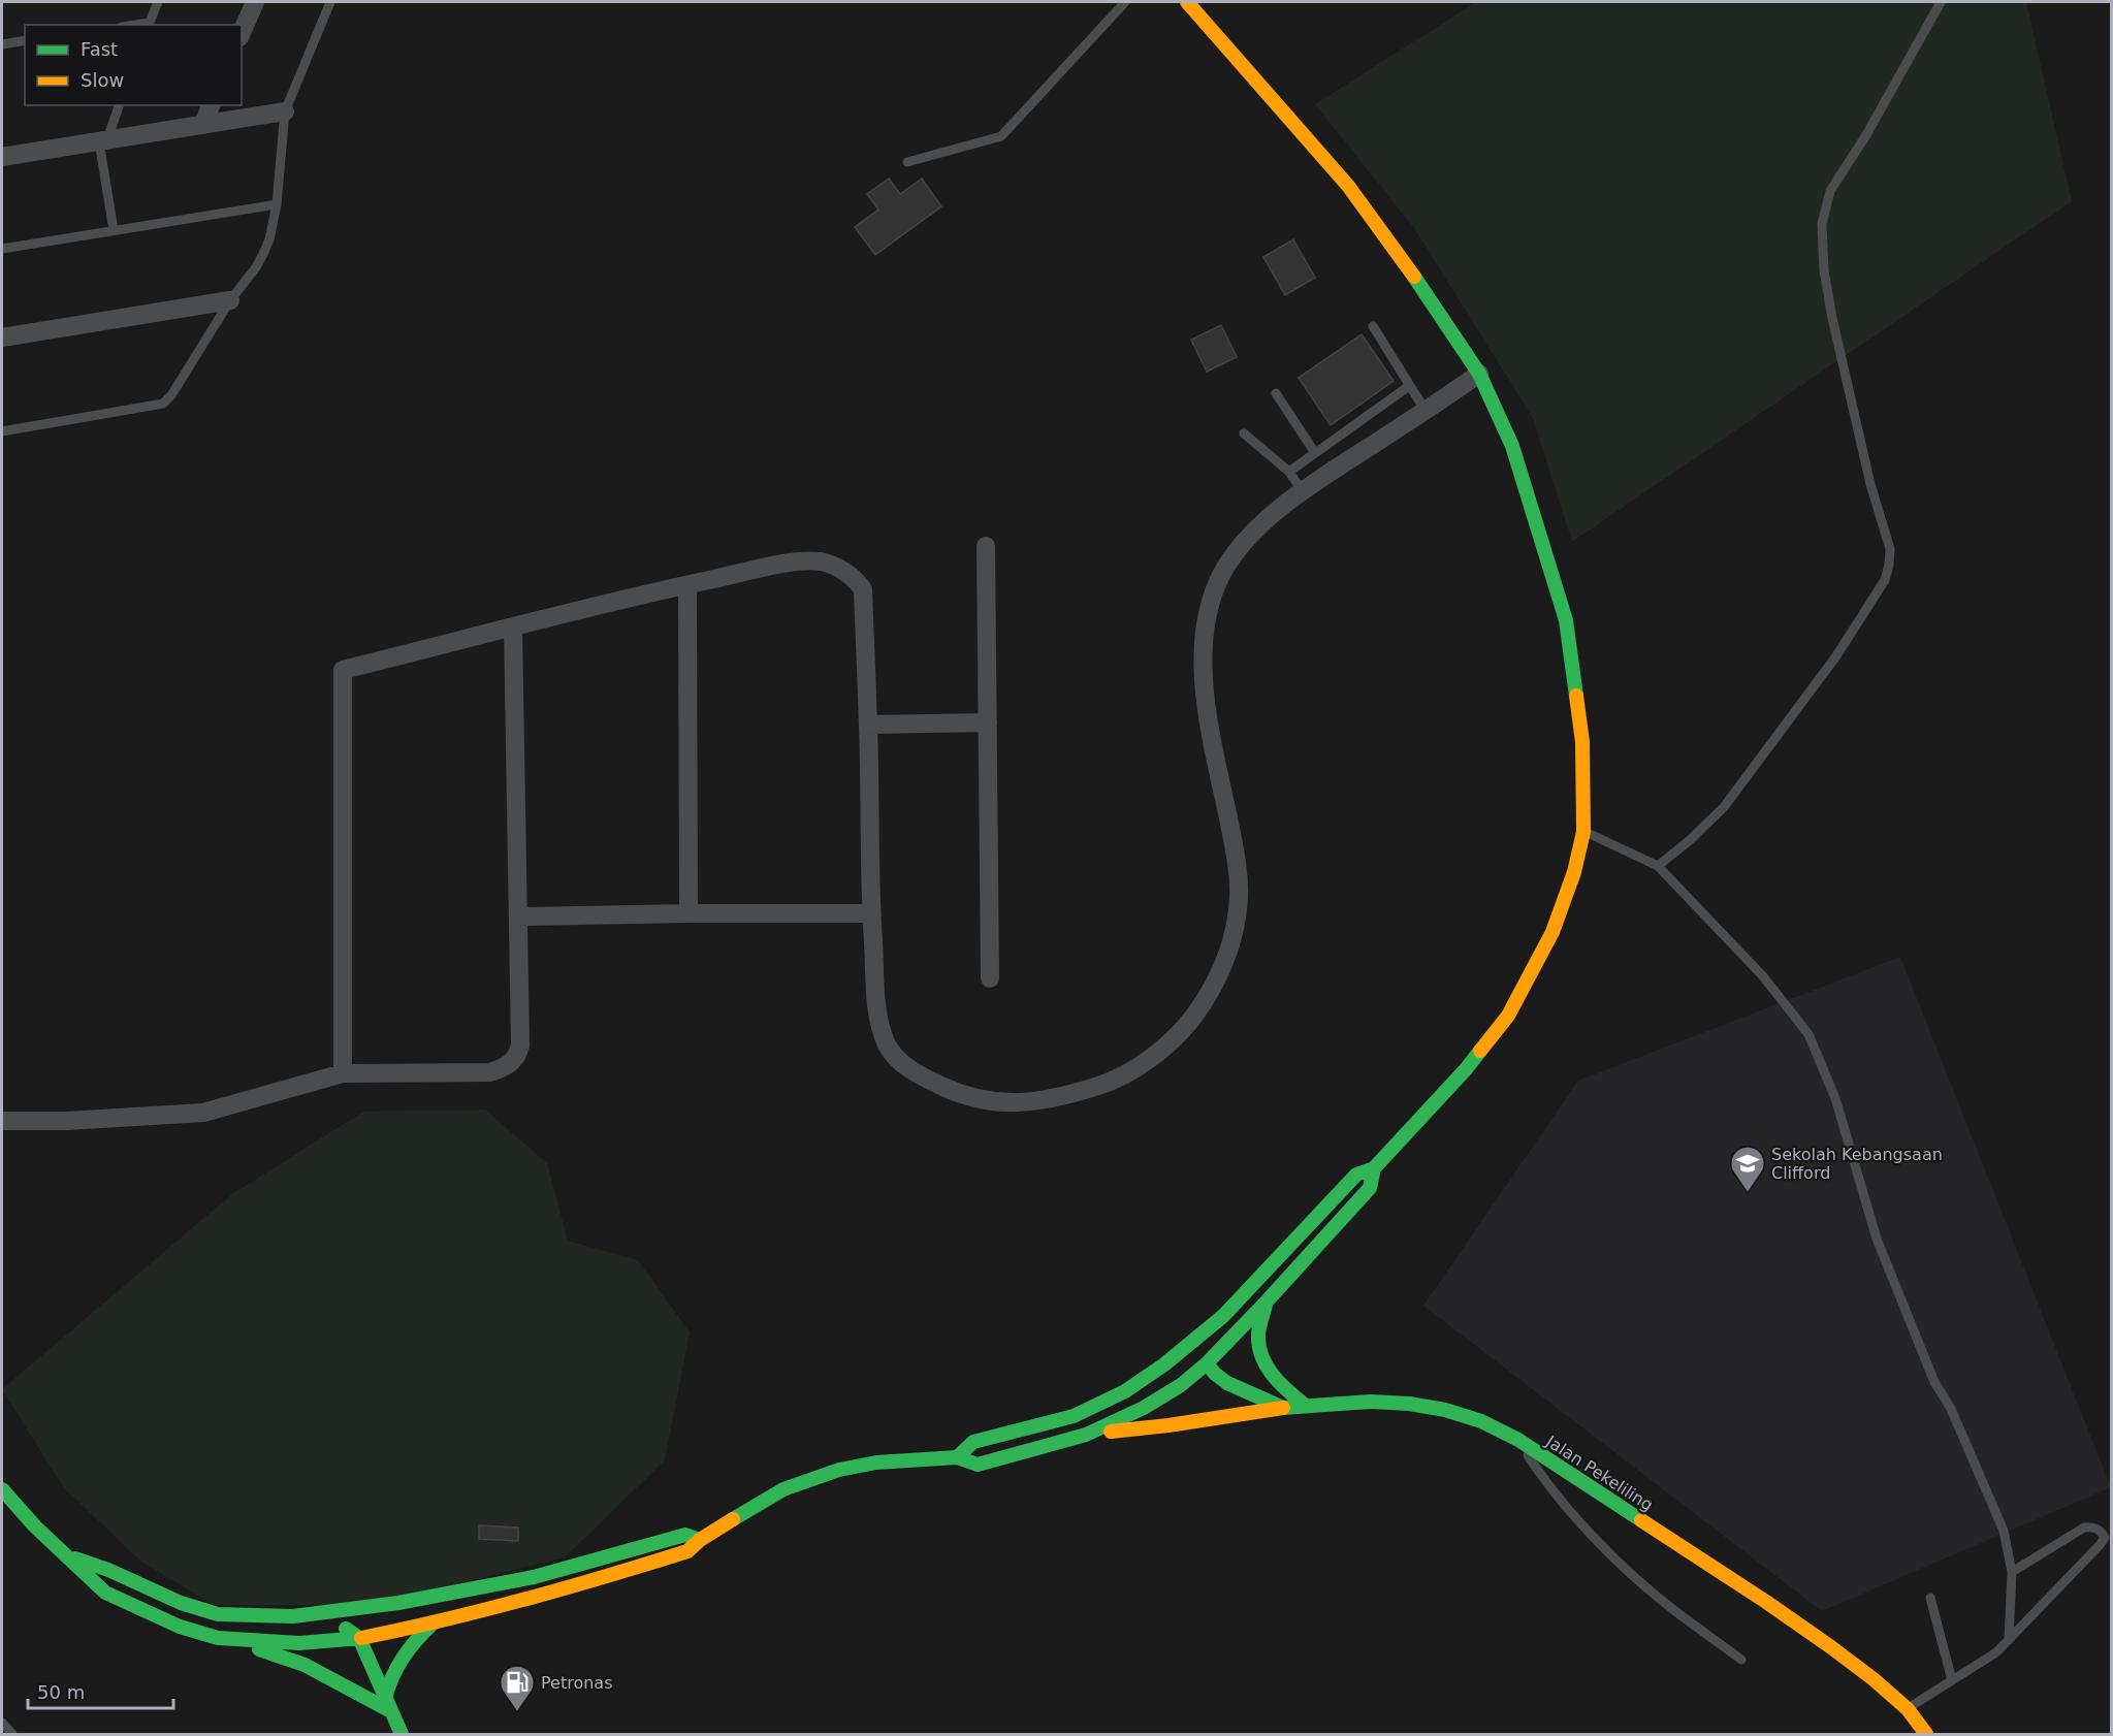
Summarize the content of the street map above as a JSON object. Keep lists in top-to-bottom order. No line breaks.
{"streets":{"street":["Jalan Pekeliling"]},"places":{"school or university":["Sekolah Kebangsaan Clifford"],"fuel station":["Petronas"]},"legend":["Fast","Slow"],"scale_bar":"50 m"}
